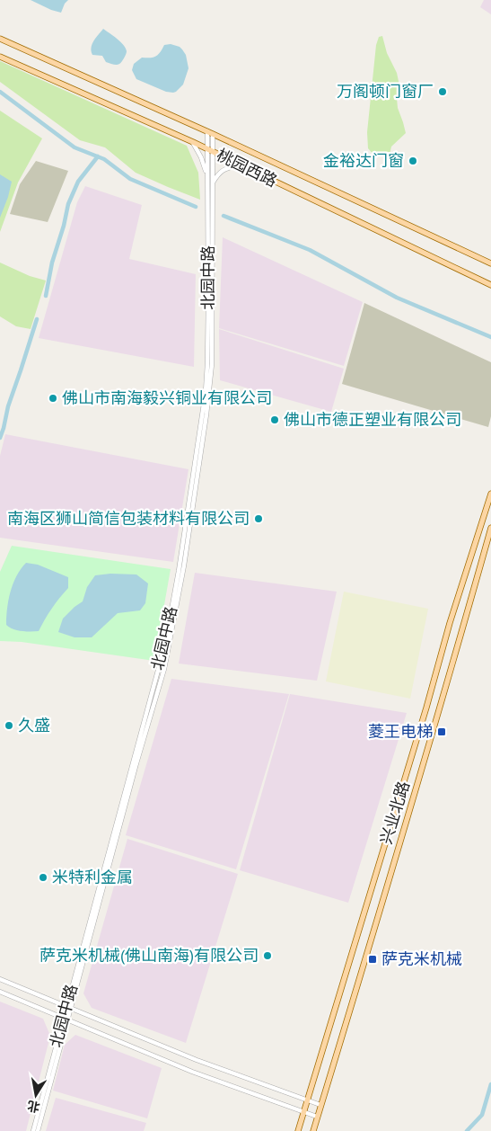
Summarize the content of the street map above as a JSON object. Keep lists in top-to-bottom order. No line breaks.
{"streets":{"main road":["桃园西路","兴业北路"],"street":["北园中路"]},"crossings":[["桃园西路","北园中路"]],"places":{"other":["万阁顿门窗厂","金裕达门窗","佛山市南海毅兴铜业有限公司","佛山市德正塑业有限公司","南海区狮山简信包装材料有限公司","久盛","米特利金属","萨克米机械(佛山南海)有限公司"],"transit":["菱王电梯","萨克米机械"]},"north":"bottom"}
